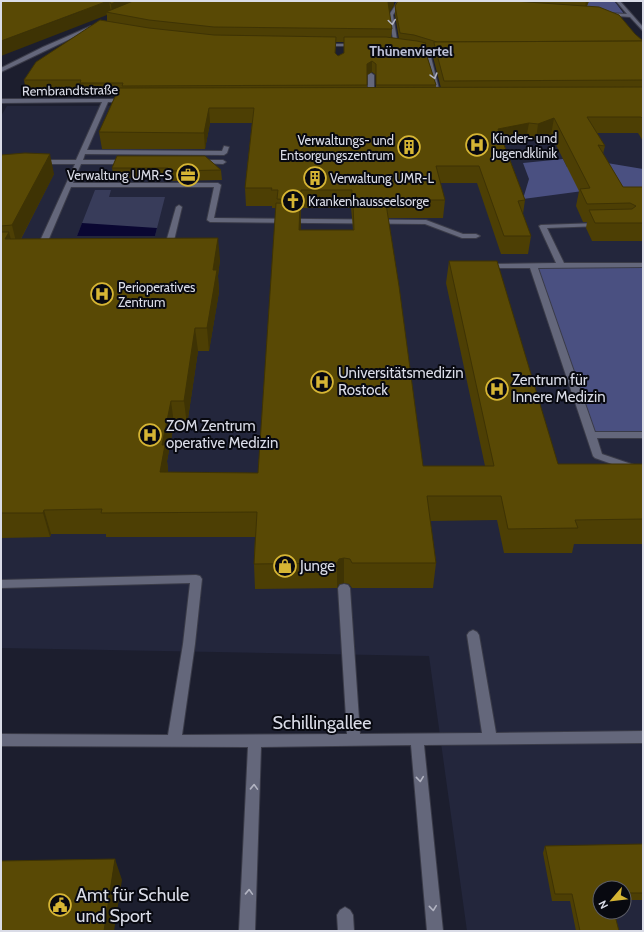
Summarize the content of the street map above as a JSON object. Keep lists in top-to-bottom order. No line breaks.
{"streets":{"street":["Rembrandtstraße","Schillingallee"]},"districts":["Thünenviertel"],"places":{"hospital":["Kinder- und Jugendklinik","Perioperatives Zentrum","Universitätsmedizin Rostock","Zentrum für Innere Medizin","ZOM Zentrum operative Medizin"],"building":["Verwaltungs- und Entsorgungszentrum","Verwaltung UMR-L"],"office":["Verwaltung UMR-S"],"church":["Krankenhausseelsorge"],"shop":["Junge"],"public building":["Amt für Schule und Sport"]},"north":"bottom left"}
